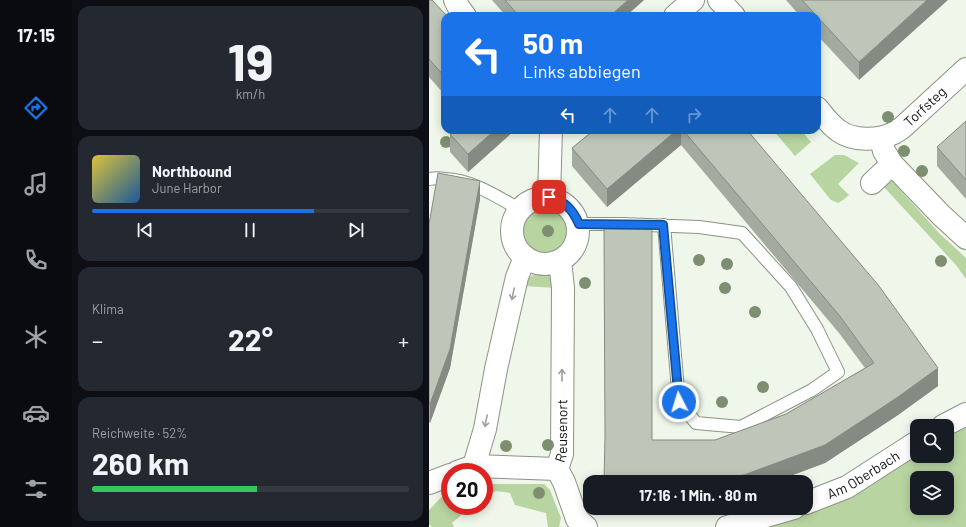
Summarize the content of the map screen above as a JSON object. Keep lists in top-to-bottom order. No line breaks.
{"streets":{"street":["Torfsteg","Reusenort","Am Oberbach"]},"page":{"tabs":"17:15","tile":[["19","km/h"],"Klima",["Reichweite · 52%","260 km"]],"turn":["50 m","Links abbiegen"],"song":["Northbound","June Harbor"],"heat":["−","22°","+"],"limit":"20","trip":"17:16 · 1 Min. · 80 m"}}
